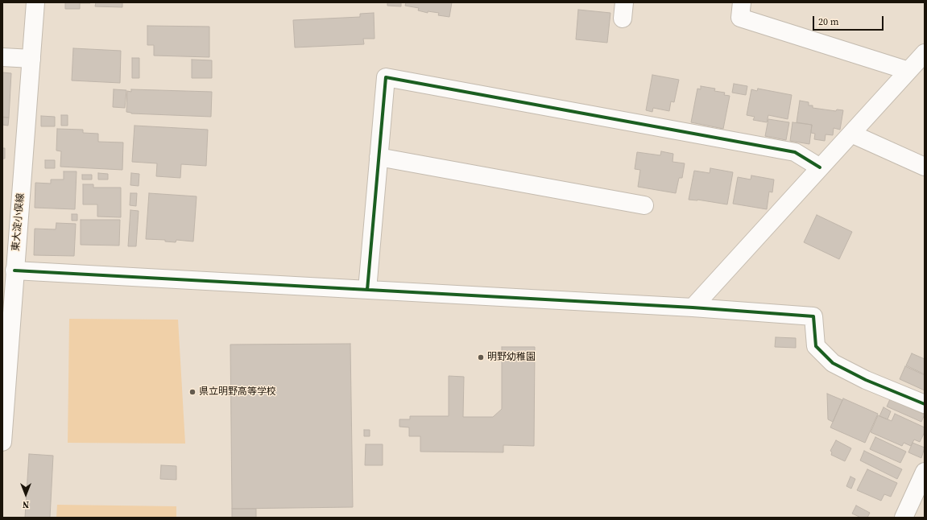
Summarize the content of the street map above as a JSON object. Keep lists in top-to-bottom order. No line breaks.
{"streets":{"street":["東大淀小俣線"]},"places":["明野幼稚園","県立明野高等学校"],"scale_bar":"20 m","north":"bottom"}
